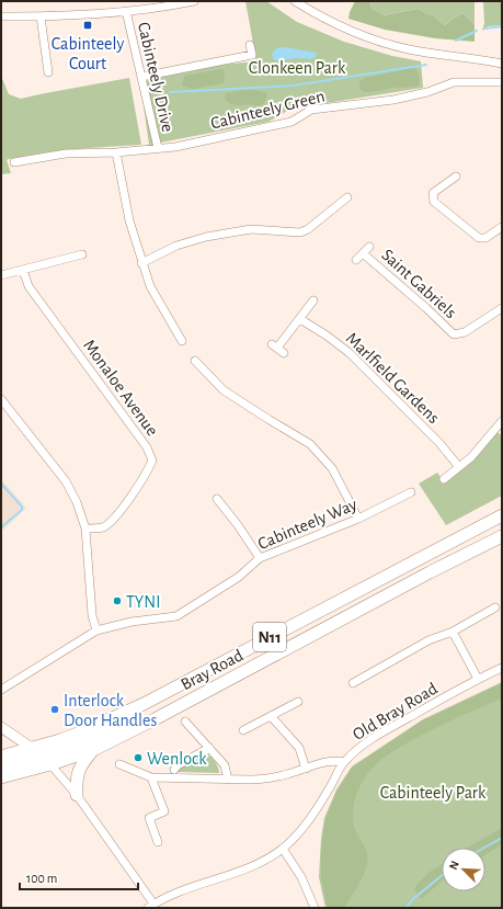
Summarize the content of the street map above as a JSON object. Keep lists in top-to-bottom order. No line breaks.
{"streets":{"highway":["N11","Bray Road"],"street":["Cabinteely Drive","Cabinteely Green","Saint Gabriels","Marlfield Gardens","Monaloe Avenue","Cabinteely Way","Old Bray Road"]},"crossings":[["Cabinteely Drive","Cabinteely Green"],["N11","Bray Road"]],"parks":["Clonkeen Park","Cabinteely Park"],"places":{"transit":["Cabinteely Court"],"other":["TYNI","Interlock Door Handles","Wenlock"]},"scale_bar":"100 m","north":"top left"}
